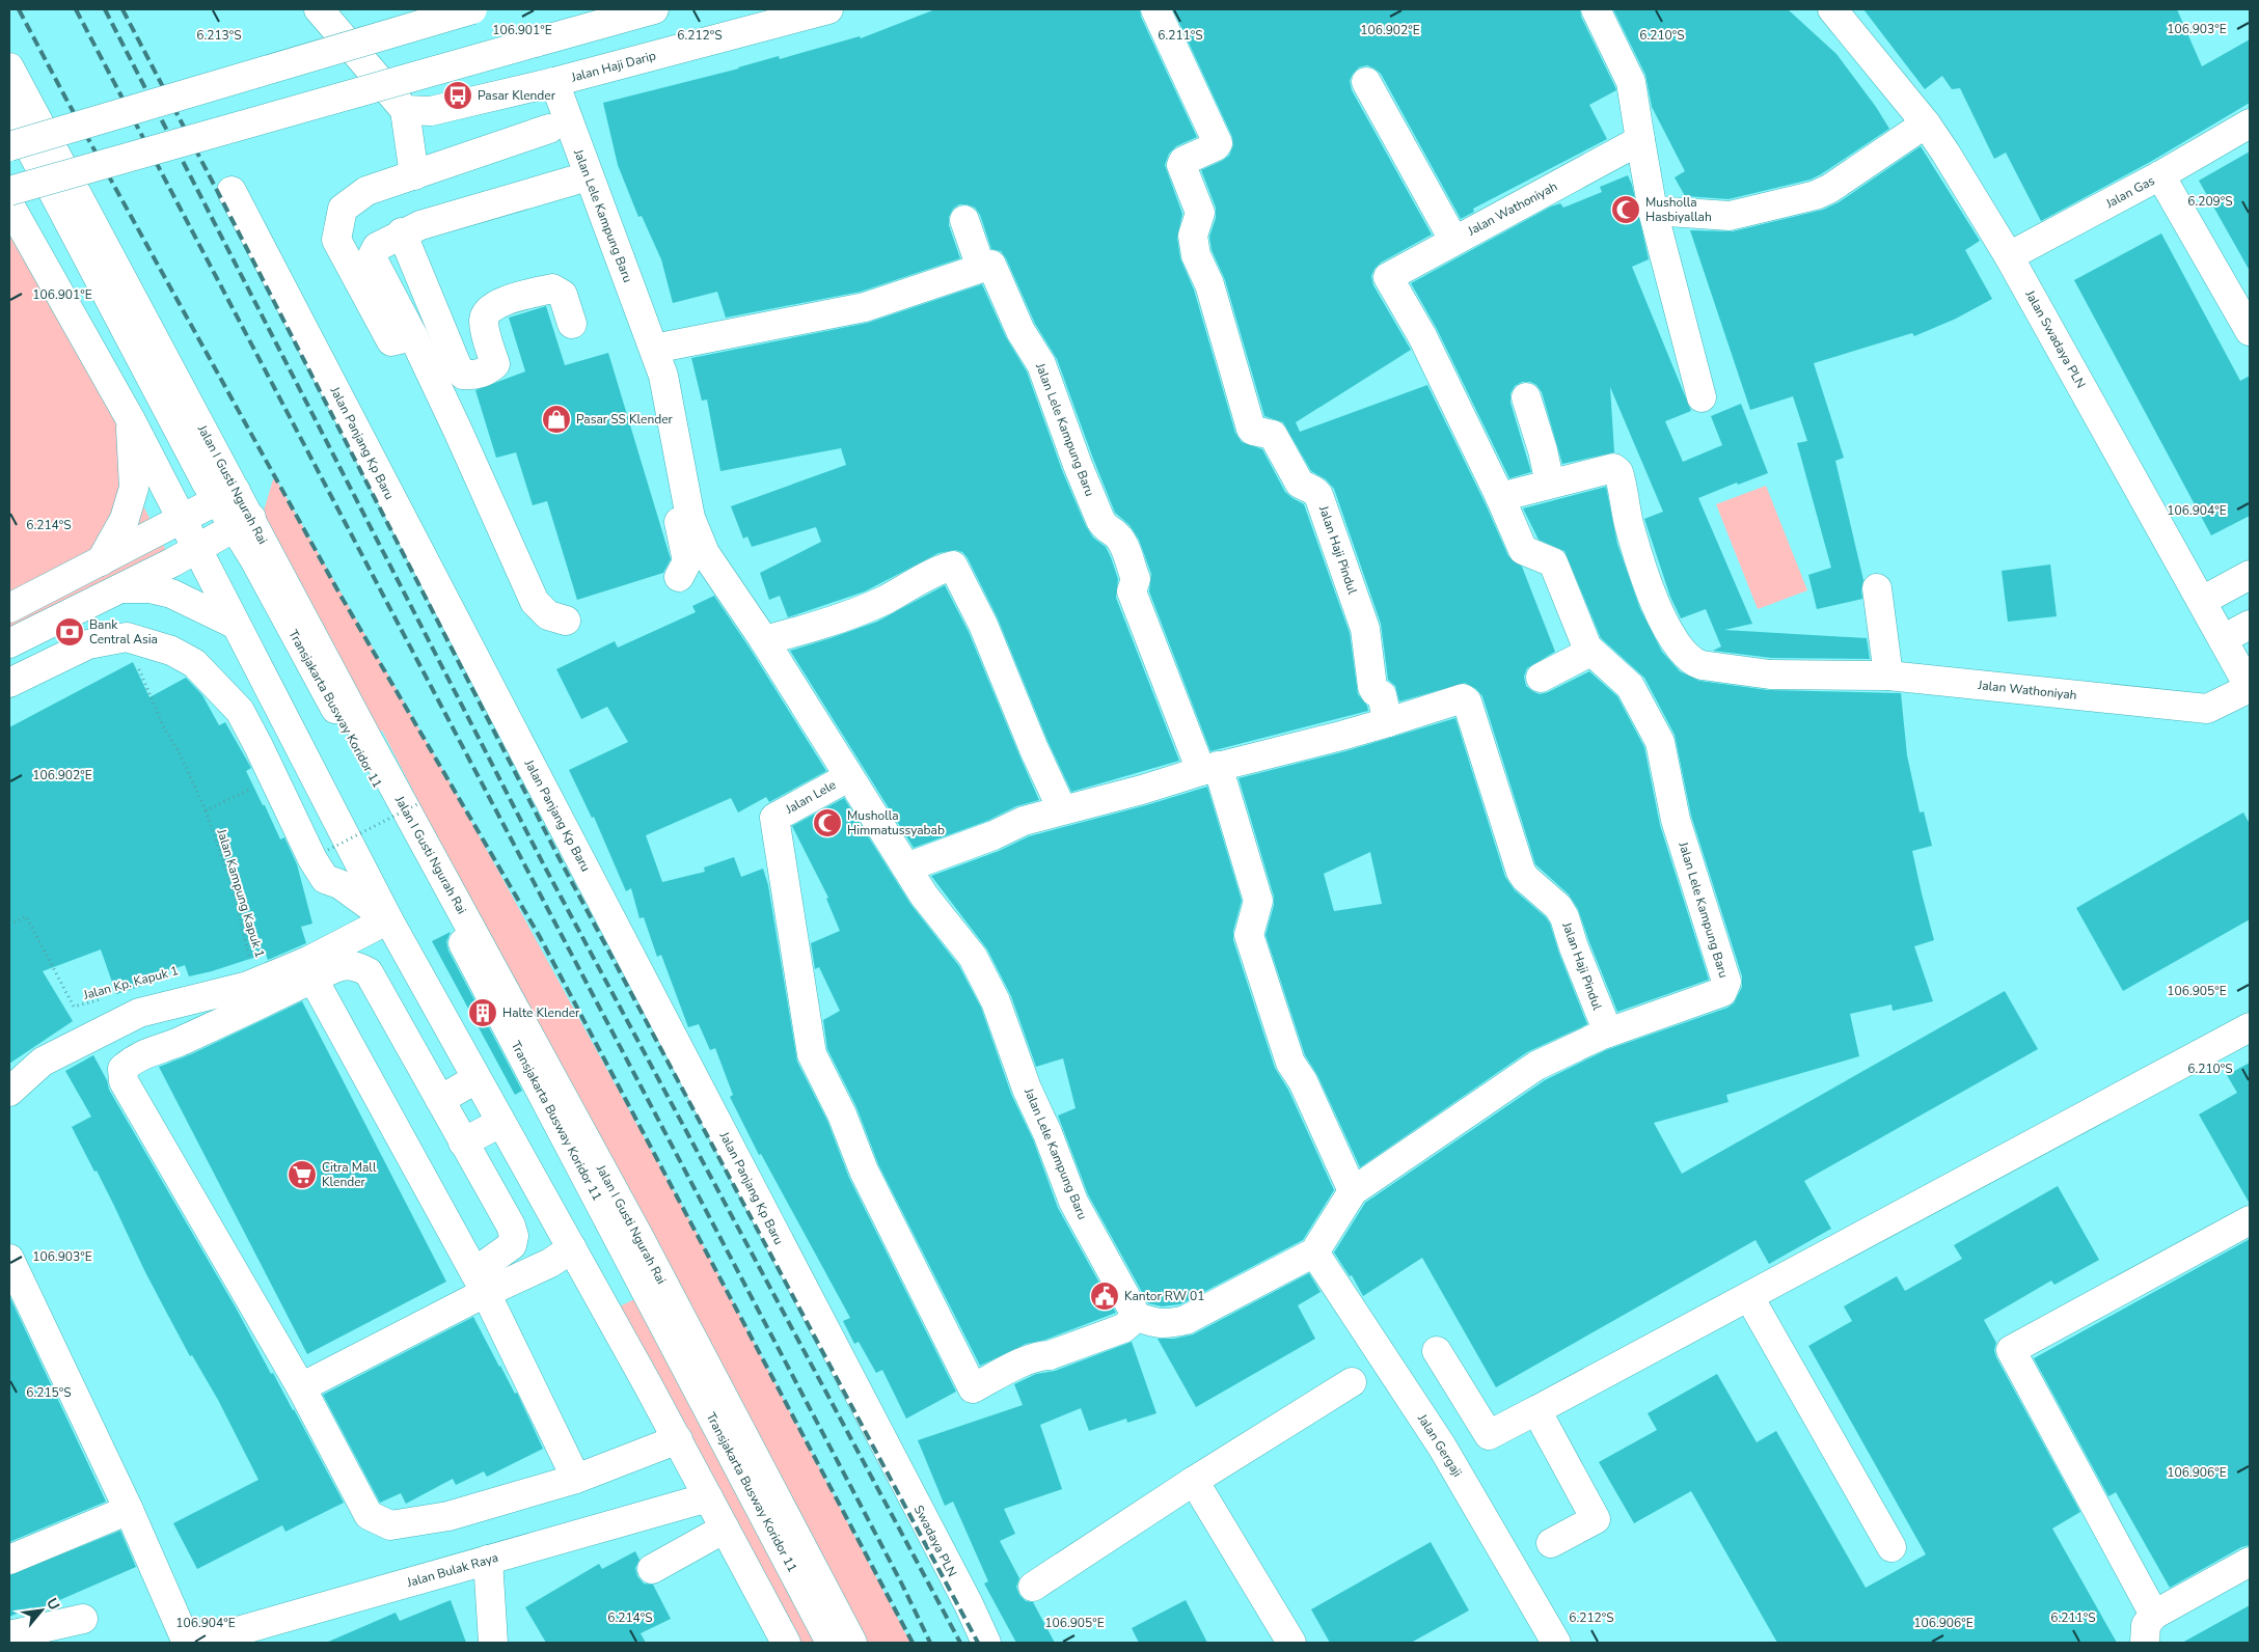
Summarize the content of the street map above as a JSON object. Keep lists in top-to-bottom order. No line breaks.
{"streets":{"street":["Jalan Haji Darip","Jalan Gas","Jalan Wathoniyah","Jalan Lele Kampung Baru","Jalan Swadaya PLN","Jalan Panjang Kp Baru","Jalan I Gusti Ngurah Rai","Jalan Haji Pindul","Transjakarta Busway Koridor 11","Jalan Lele","Jalan Gergaji","Swadaya PLN","Jalan Bulak Raya"],"path":["Jalan Kampung Kapuk 1","Jalan Kp. Kapuk 1"]},"crossings":[["Jalan Haji Darip","Jalan Lele Kampung Baru"],["Jalan Gas","Jalan Swadaya PLN"],["Jalan Wathoniyah","Jalan Lele Kampung Baru"],["Jalan Wathoniyah","Jalan Swadaya PLN"],["Jalan Lele Kampung Baru","Jalan Haji Pindul"],["Jalan Lele Kampung Baru","Jalan Lele"],["Jalan Lele Kampung Baru","Jalan Gergaji"],["Jalan Panjang Kp Baru","Swadaya PLN"],["Jalan I Gusti Ngurah Rai","Transjakarta Busway Koridor 11"]],"places":{"bus stop":["Pasar Klender"],"mosque":["Musholla Hasbiyallah","Musholla Himmatussyabab"],"shop":["Pasar SS Klender"],"bank":["Bank Central Asia"],"building":["Halte Klender"],"supermarket":["Citra Mall Klender"],"public building":["Kantor RW 01"]},"north":"top right","coordinates":["106.903°E","106.901°E","106.902°E","6.213°S","6.212°S","6.211°S","6.210°S","6.209°S","106.904°E","6.214°S","106.905°E","6.215°S","106.906°E"]}
